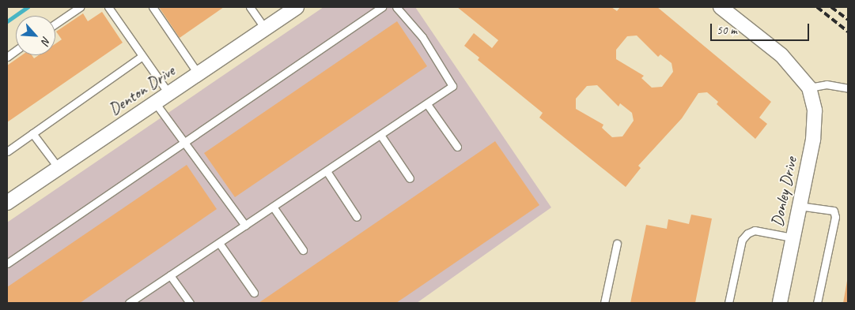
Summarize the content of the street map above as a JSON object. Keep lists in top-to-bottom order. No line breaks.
{"streets":{"street":["Denton Drive","Donley Drive"]},"scale_bar":"50 m","north":"bottom right"}
